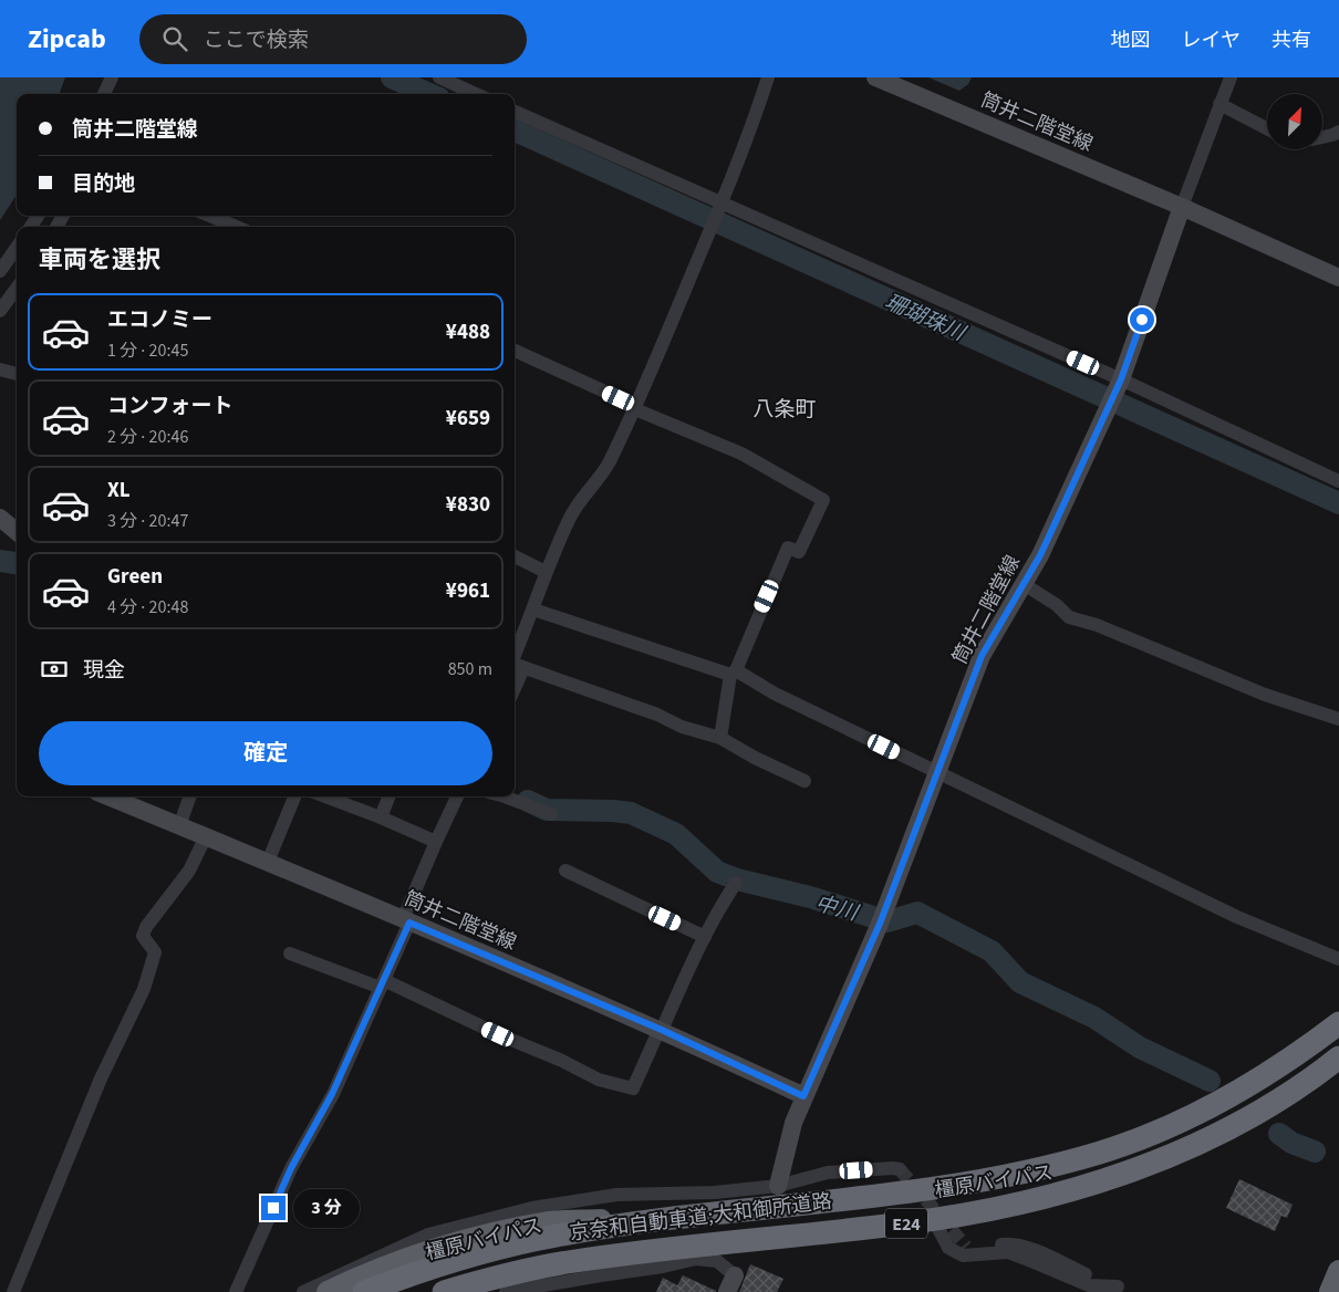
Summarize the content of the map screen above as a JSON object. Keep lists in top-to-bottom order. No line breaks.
{"streets":{"highway":["橿原バイパス","京奈和自動車道;大和御所道路","E24"],"main road":["筒井二階堂線"]},"districts":["八条町"],"water":["珊瑚珠川","中川"],"north":"top right","page":{"header":"Zipcab","search":"ここで検索","nav":["地図","レイヤ","共有"],"banner":["筒井二階堂線","目的地"],"heading":"車両を選択","list":[{"name":"エコノミー","note":"1 分 · 20:45","value":"¥488"},{"name":"コンフォート","note":"2 分 · 20:46","value":"¥659"},{"name":"XL","note":"3 分 · 20:47","value":"¥830"},{"name":"Green","note":"4 分 · 20:48","value":"¥961"}],"pay":["現金","850 m"],"buttons":"確定","bubble":"3 分"}}
